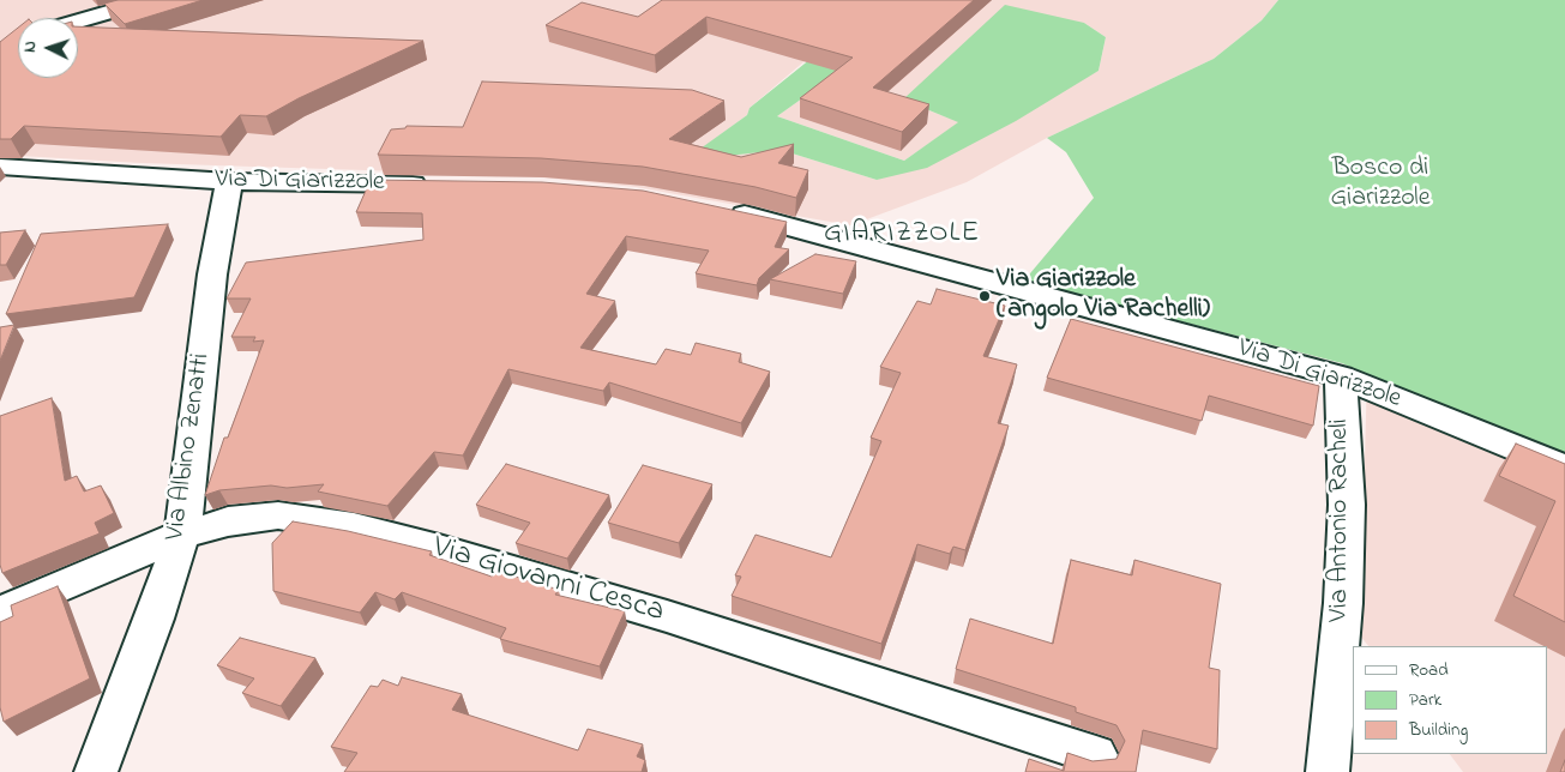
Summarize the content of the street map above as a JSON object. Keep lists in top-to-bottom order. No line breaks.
{"streets":{"street":["Via Di Giarizzole","Via Albino Zenatti","Via Antonio Racheli","Via Giovanni Cesca"]},"crossings":[["Via Di Giarizzole","Via Albino Zenatti"],["Via Di Giarizzole","Via Antonio Racheli"],["Via Albino Zenatti","Via Giovanni Cesca"]],"districts":["GIARIZZOLE"],"parks":["Bosco di Giarizzole"],"places":["Via Giarizzole (angolo Via Rachelli)"],"legend":["Road","Park","Building"],"north":"left"}
